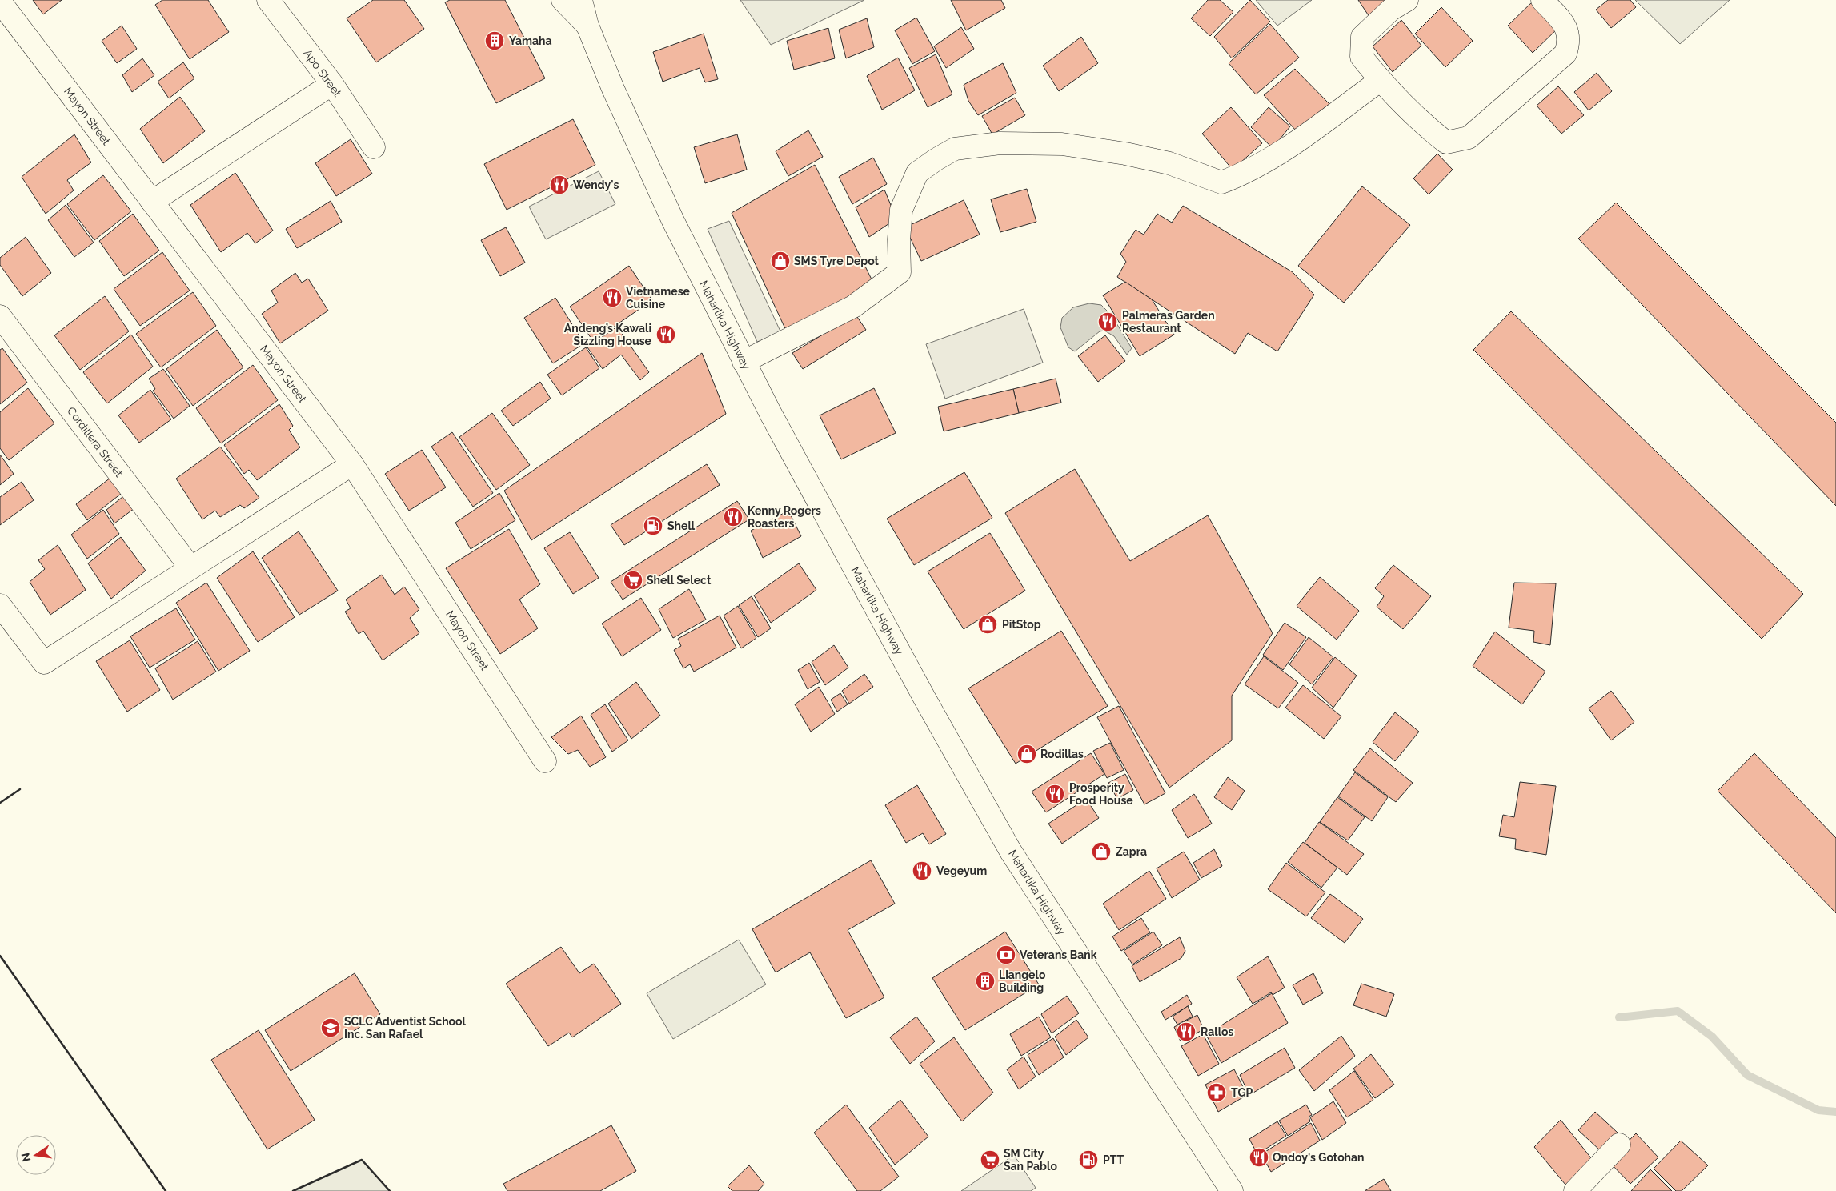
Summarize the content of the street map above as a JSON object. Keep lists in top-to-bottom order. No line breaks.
{"streets":{"street":["Apo Street","Mayon Street","Maharlika Highway","Cordillera Street"]},"places":{"building":["Yamaha","Liangelo Building"],"restaurant":["Wendy's","Vietnamese Cuisine","Palmeras Garden Restaurant","Andeng’s Kawali Sizzling House","Kenny Rogers Roasters","Prosperity Food House","Vegeyum","Rallos","Ondoy's Gotohan"],"shop":["SMS Tyre Depot","PitStop","Rodillas","Zapra"],"fuel station":["Shell","PTT"],"supermarket":["Shell Select","SM City San Pablo"],"bank":["Veterans Bank"],"school or university":["SCLC Adventist School Inc. San Rafael"],"pharmacy":["TGP"]},"north":"left"}
